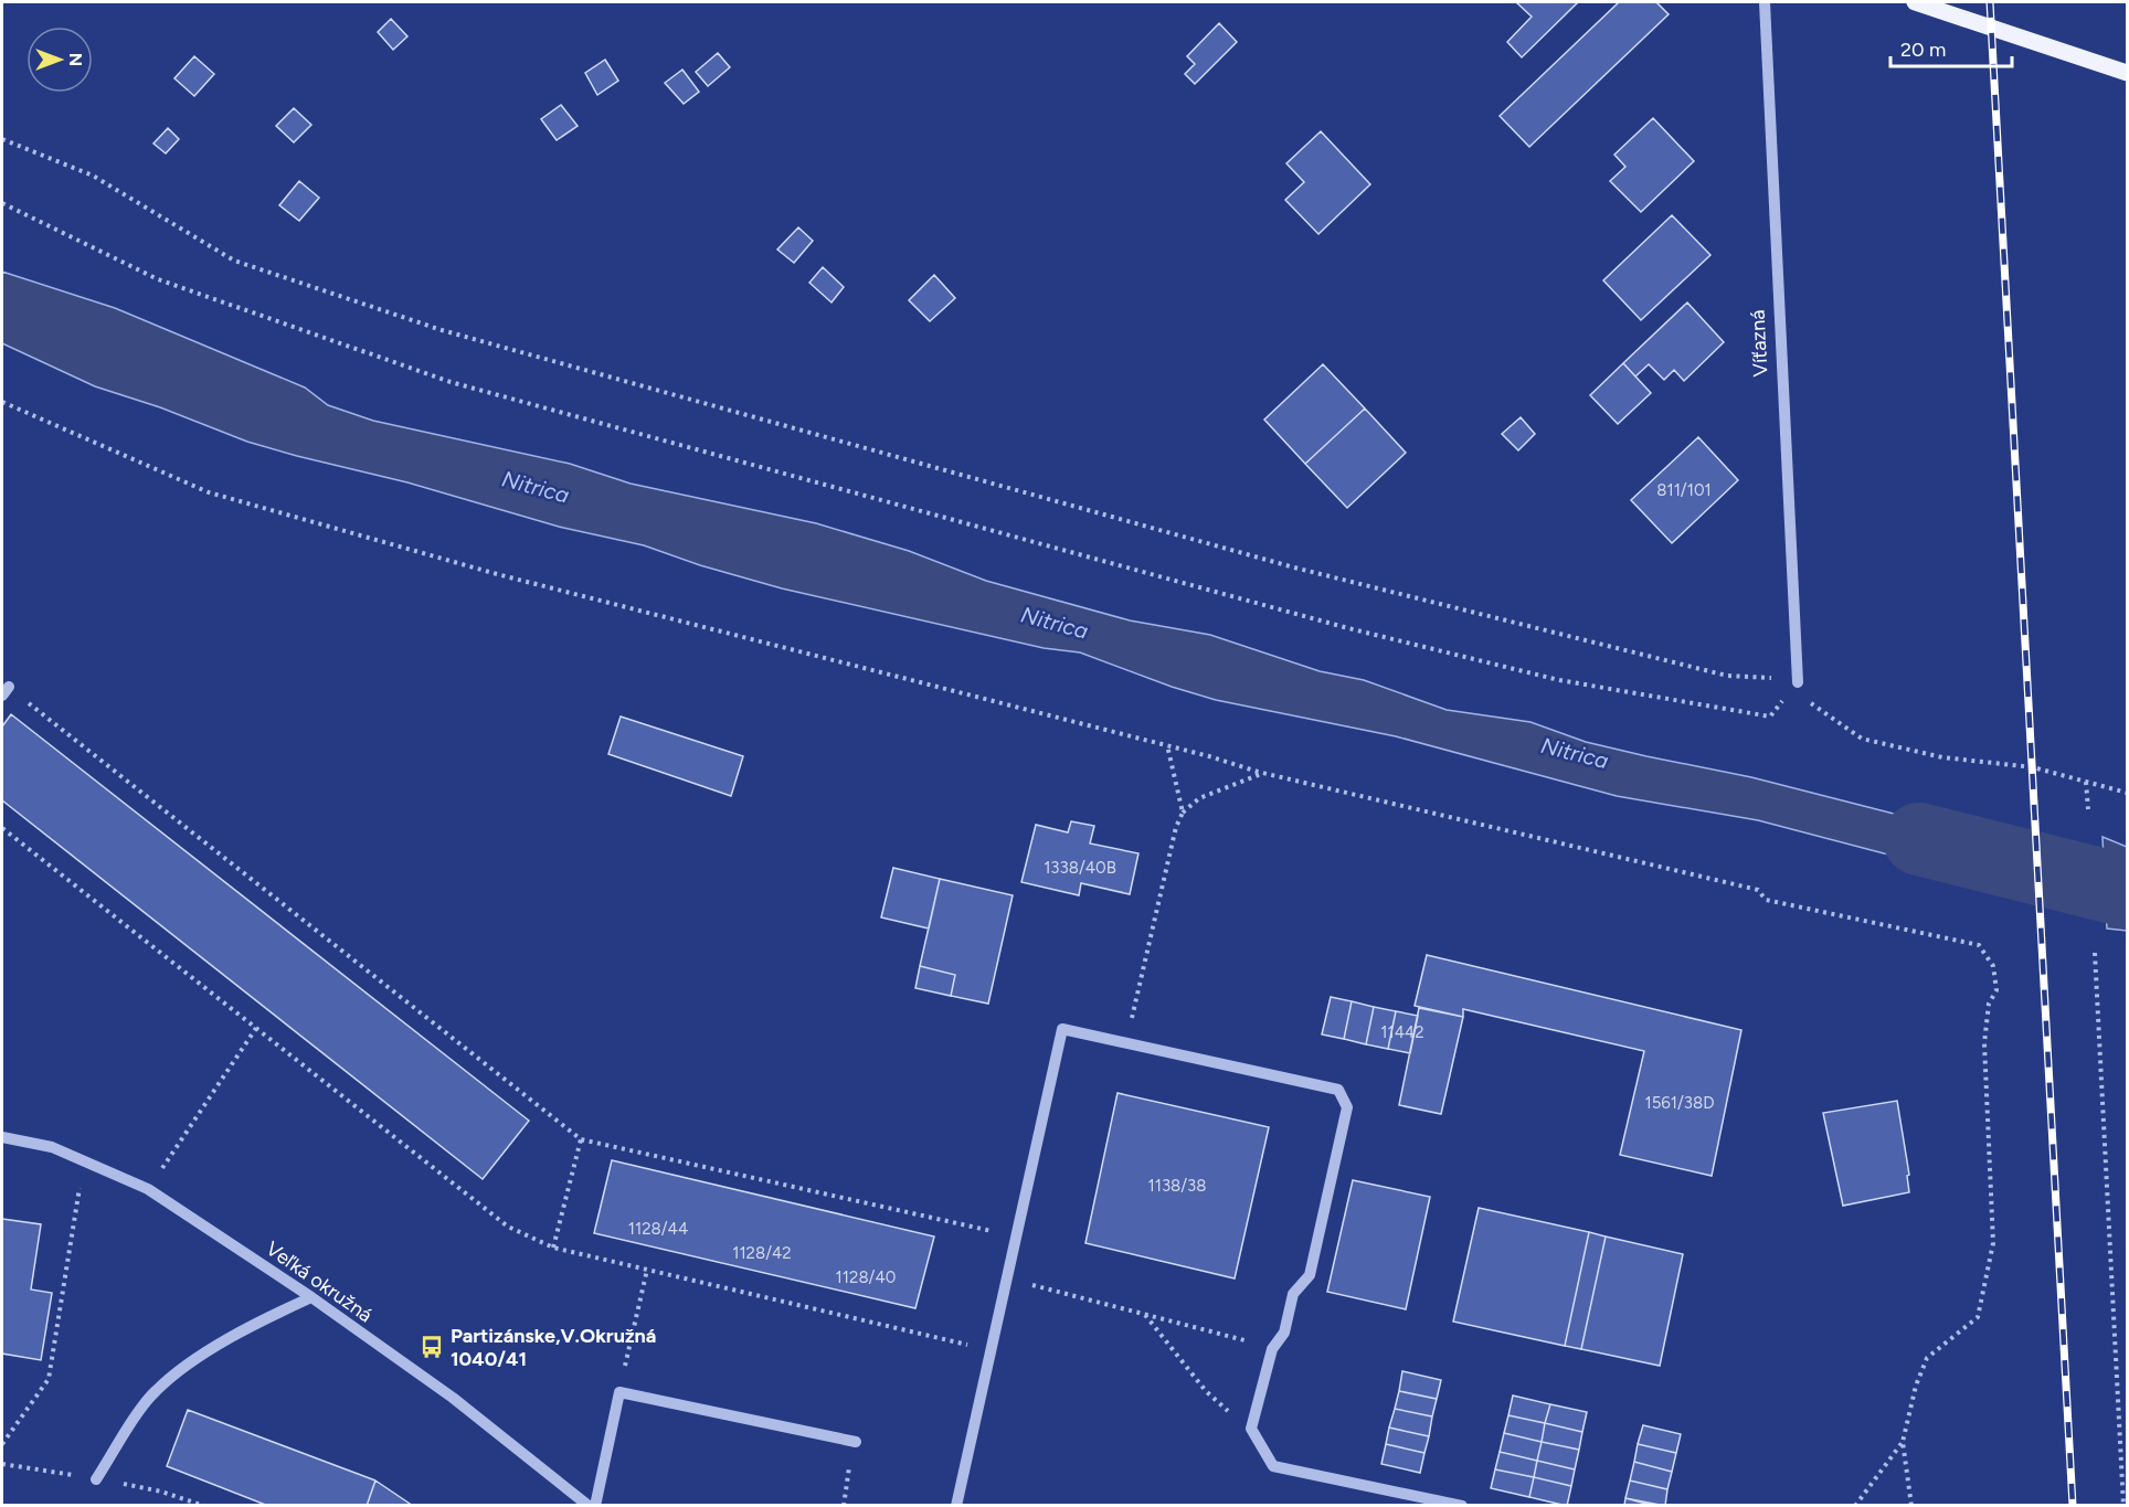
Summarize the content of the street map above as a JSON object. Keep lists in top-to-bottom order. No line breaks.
{"streets":{"street":["Víťazná","Veľká okružná"]},"water":["Nitrica"],"places":{"bus stop":["Partizánske,V.Okružná 1040/41"]},"house_numbers":["811/101","1338/40B","11442","1561/38D","1138/38","1128/44","1128/42","1128/40"],"scale_bar":"20 m","north":"right"}
